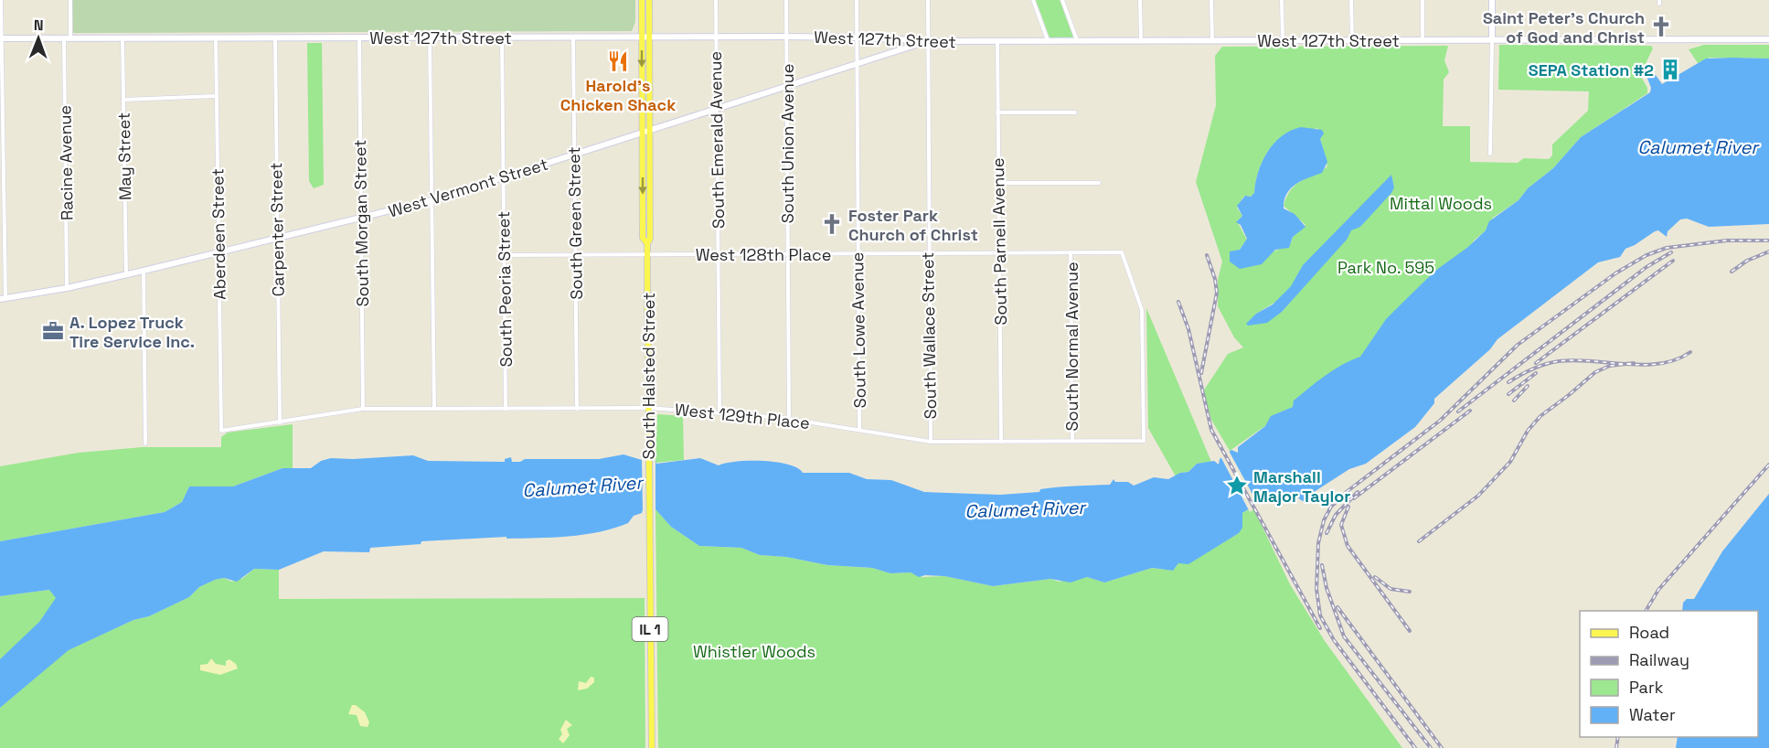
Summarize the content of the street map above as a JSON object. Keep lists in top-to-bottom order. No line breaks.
{"streets":{"main road":["West 127th Street","West Vermont Street","South Halsted Street","IL 1"],"street":["South Emerald Avenue","South Union Avenue","May Street","Racine Avenue","South Morgan Street","South Green Street","Carpenter Street","Aberdeen Street","South Parnell Avenue","West 128th Place","South Peoria Street","South Lowe Avenue","South Wallace Street","South Normal Avenue","West 129th Place"]},"crossings":[["West 127th Street","South Emerald Avenue"],["West 127th Street","South Union Avenue"],["West 127th Street","May Street"],["West 127th Street","Racine Avenue"],["West 127th Street","West Vermont Street"],["West 127th Street","South Morgan Street"],["West 127th Street","South Green Street"],["West 127th Street","Carpenter Street"],["West 127th Street","Aberdeen Street"],["West 127th Street","South Parnell Avenue"],["West 127th Street","South Peoria Street"],["West 127th Street","South Lowe Avenue"],["West 127th Street","South Wallace Street"],["West 127th Street","South Halsted Street"],["South Emerald Avenue","West Vermont Street"],["South Emerald Avenue","West 128th Place"],["South Emerald Avenue","West 129th Place"],["South Union Avenue","West Vermont Street"],["South Union Avenue","West 128th Place"],["South Union Avenue","West 129th Place"],["May Street","West Vermont Street"],["Racine Avenue","West Vermont Street"],["West Vermont Street","South Morgan Street"],["West Vermont Street","South Green Street"],["West Vermont Street","Carpenter Street"],["West Vermont Street","Aberdeen Street"],["West Vermont Street","South Peoria Street"],["West Vermont Street","South Lowe Avenue"],["West Vermont Street","South Wallace Street"],["West Vermont Street","South Halsted Street"],["South Morgan Street","West 129th Place"],["South Green Street","West 128th Place"],["South Green Street","West 129th Place"],["Carpenter Street","West 129th Place"],["Aberdeen Street","West 129th Place"],["South Parnell Avenue","West 128th Place"],["South Parnell Avenue","West 129th Place"],["West 128th Place","South Peoria Street"],["West 128th Place","South Lowe Avenue"],["West 128th Place","South Wallace Street"],["West 128th Place","South Normal Avenue"],["West 128th Place","South Halsted Street"],["West 128th Place","West 129th Place"],["South Peoria Street","West 129th Place"],["South Lowe Avenue","West 129th Place"],["South Wallace Street","West 129th Place"],["South Normal Avenue","West 129th Place"],["South Halsted Street","West 129th Place"]],"water":["Calumet River"],"parks":["Mittal Woods","Park No. 595","Whistler Woods"],"places":{"church":["Saint Peter's Church of God and Christ","Foster Park Church of Christ"],"restaurant":["Harold's Chicken Shack"],"building":["SEPA Station #2"],"office":["A. Lopez Truck Tire Service Inc."],"place":["Marshall Major Taylor"]},"legend":["Road","Railway","Park","Water"],"north":"top"}
